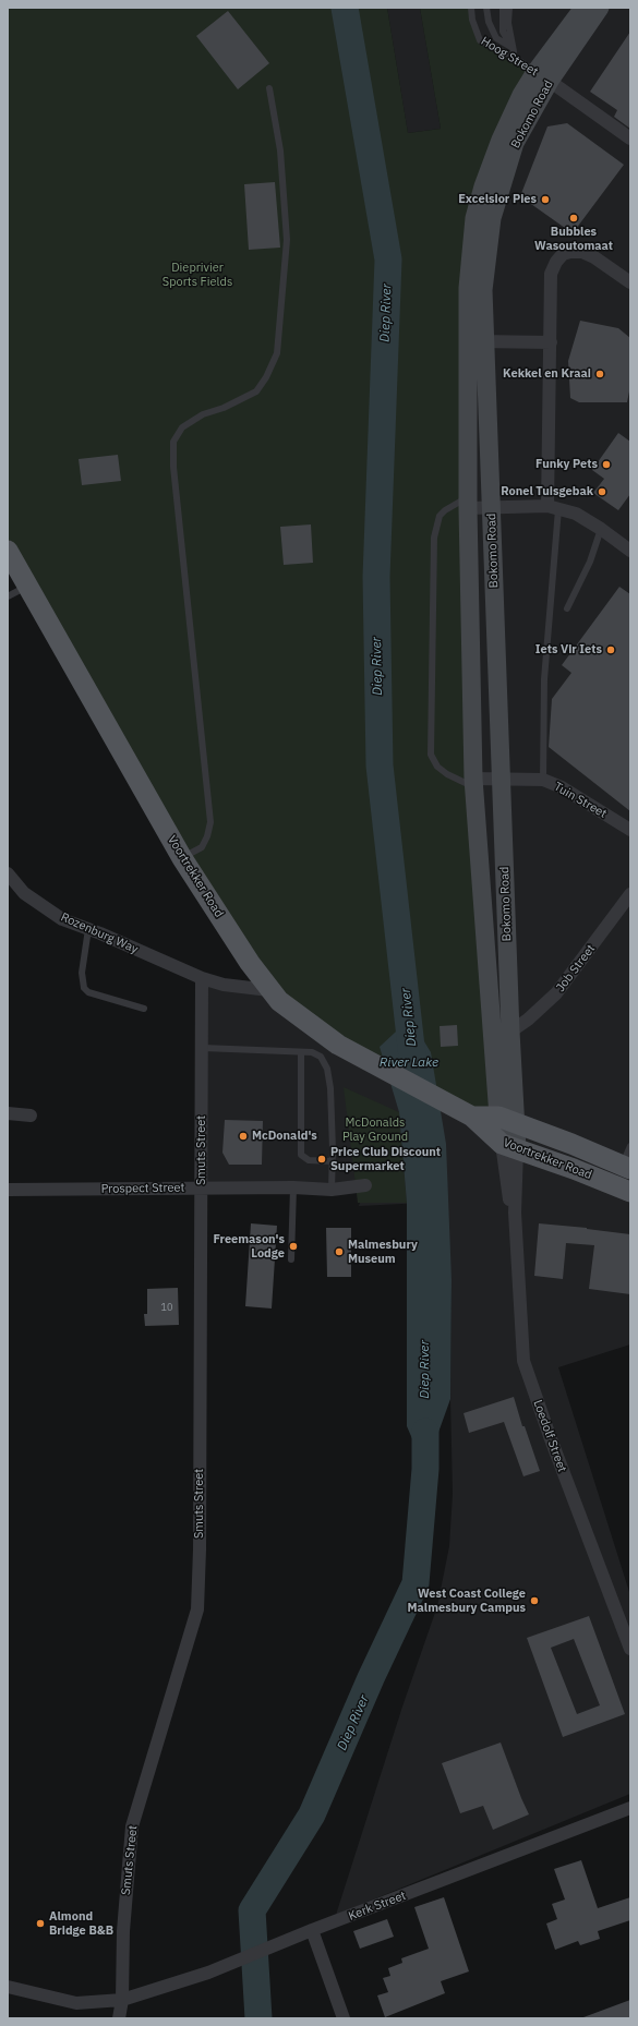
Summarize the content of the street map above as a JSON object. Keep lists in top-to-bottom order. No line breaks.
{"streets":{"main road":["Bokomo Road","Voortrekker Road"],"street":["Hoog Street","Tuin Street","Rozenburg Way","Job Street","Smuts Street","Prospect Street","Loedolf Street","Kerk Street"]},"crossings":[["Hoog Street","Bokomo Road"],["Bokomo Road","Tuin Street"],["Bokomo Road","Voortrekker Road"],["Bokomo Road","Job Street"],["Voortrekker Road","Rozenburg Way"],["Voortrekker Road","Loedolf Street"],["Rozenburg Way","Smuts Street"],["Smuts Street","Prospect Street"],["Smuts Street","Kerk Street"]],"water":["Diep River","River Lake"],"parks":["Dieprivier Sports Fields","McDonalds Play Ground"],"places":["Excelsior Pies","Bubbles Wasoutomaat","Kekkel en Kraai","Funky Pets","Ronel Tuisgebak","Iets Vir Iets","McDonald's","Price Club Discount Supermarket","Freemason's Lodge","Malmesbury Museum","West Coast College Malmesbury Campus","Almond Bridge B&B"],"house_numbers":["10"]}
